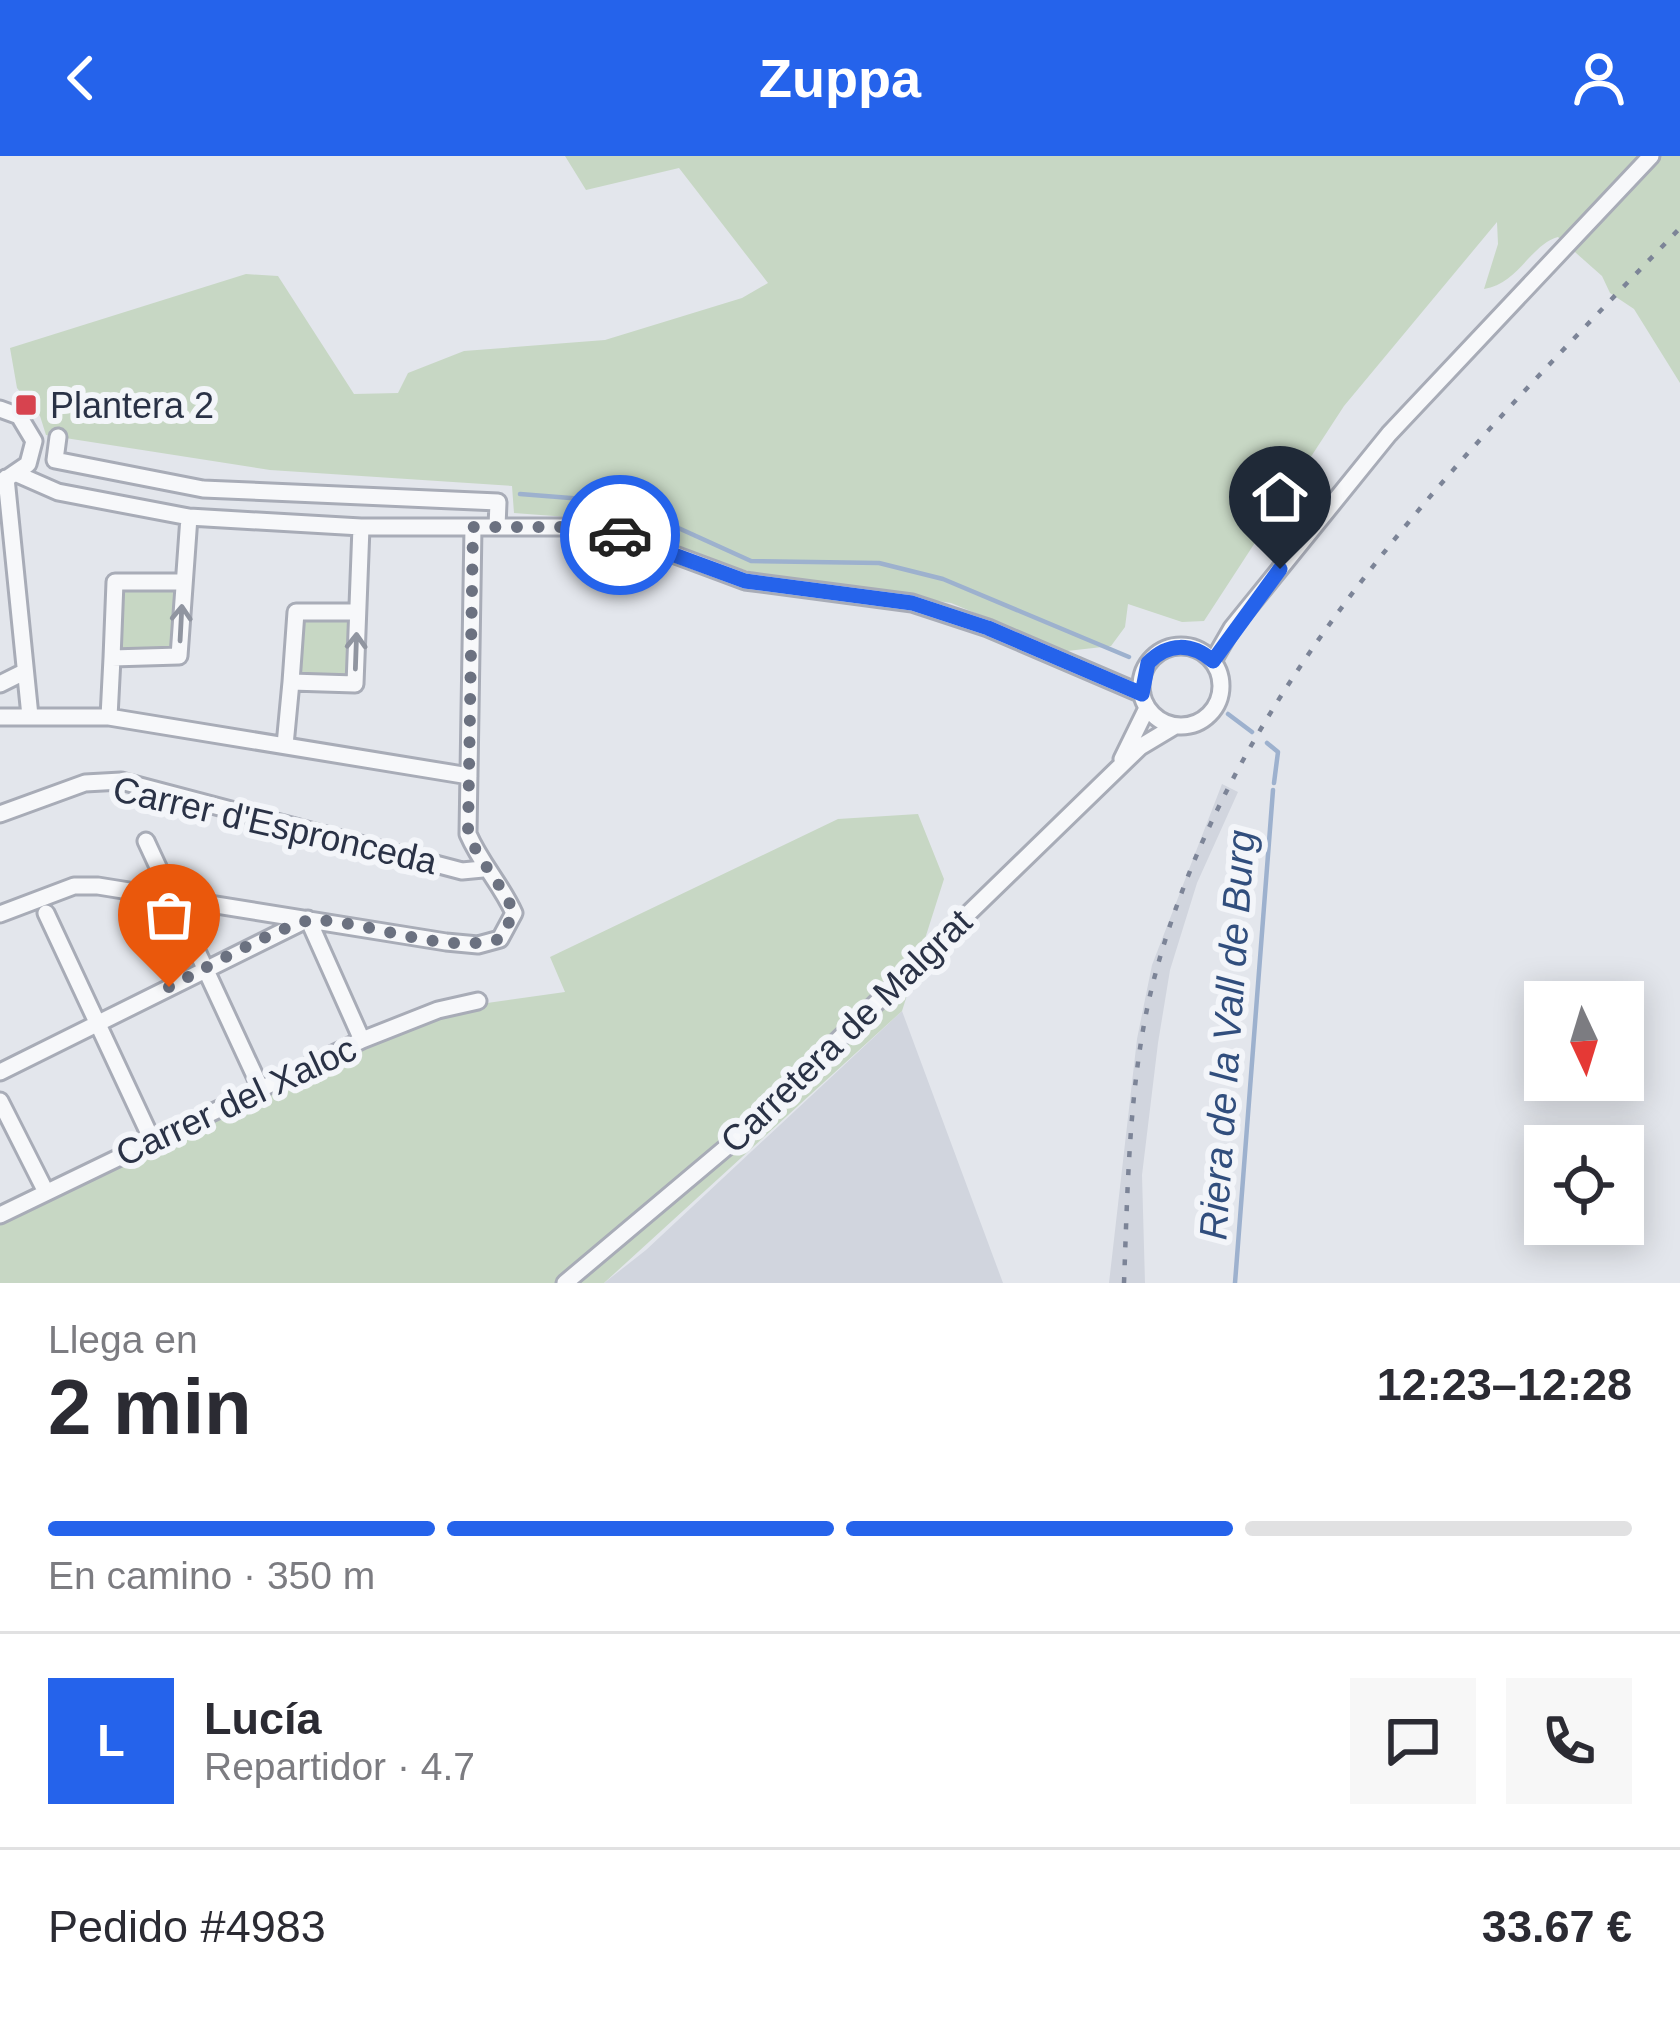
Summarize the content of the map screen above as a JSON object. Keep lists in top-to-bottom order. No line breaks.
{"streets":{"street":["Carrer d'Espronceda","Carretera de Malgrat","Carrer del Xaloc"]},"water":["Riera de la Vall de Burg"],"places":{"transit":["Plantera 2"]},"north":"bottom","page":{"header":"Zuppa","heading":["2 min","Llega en","12:23–12:28"],"panel":["Lucía","Repartidor · 4.7","Pedido #4983","33.67 €"],"bar":"En camino · 350 m","round":"L"}}
